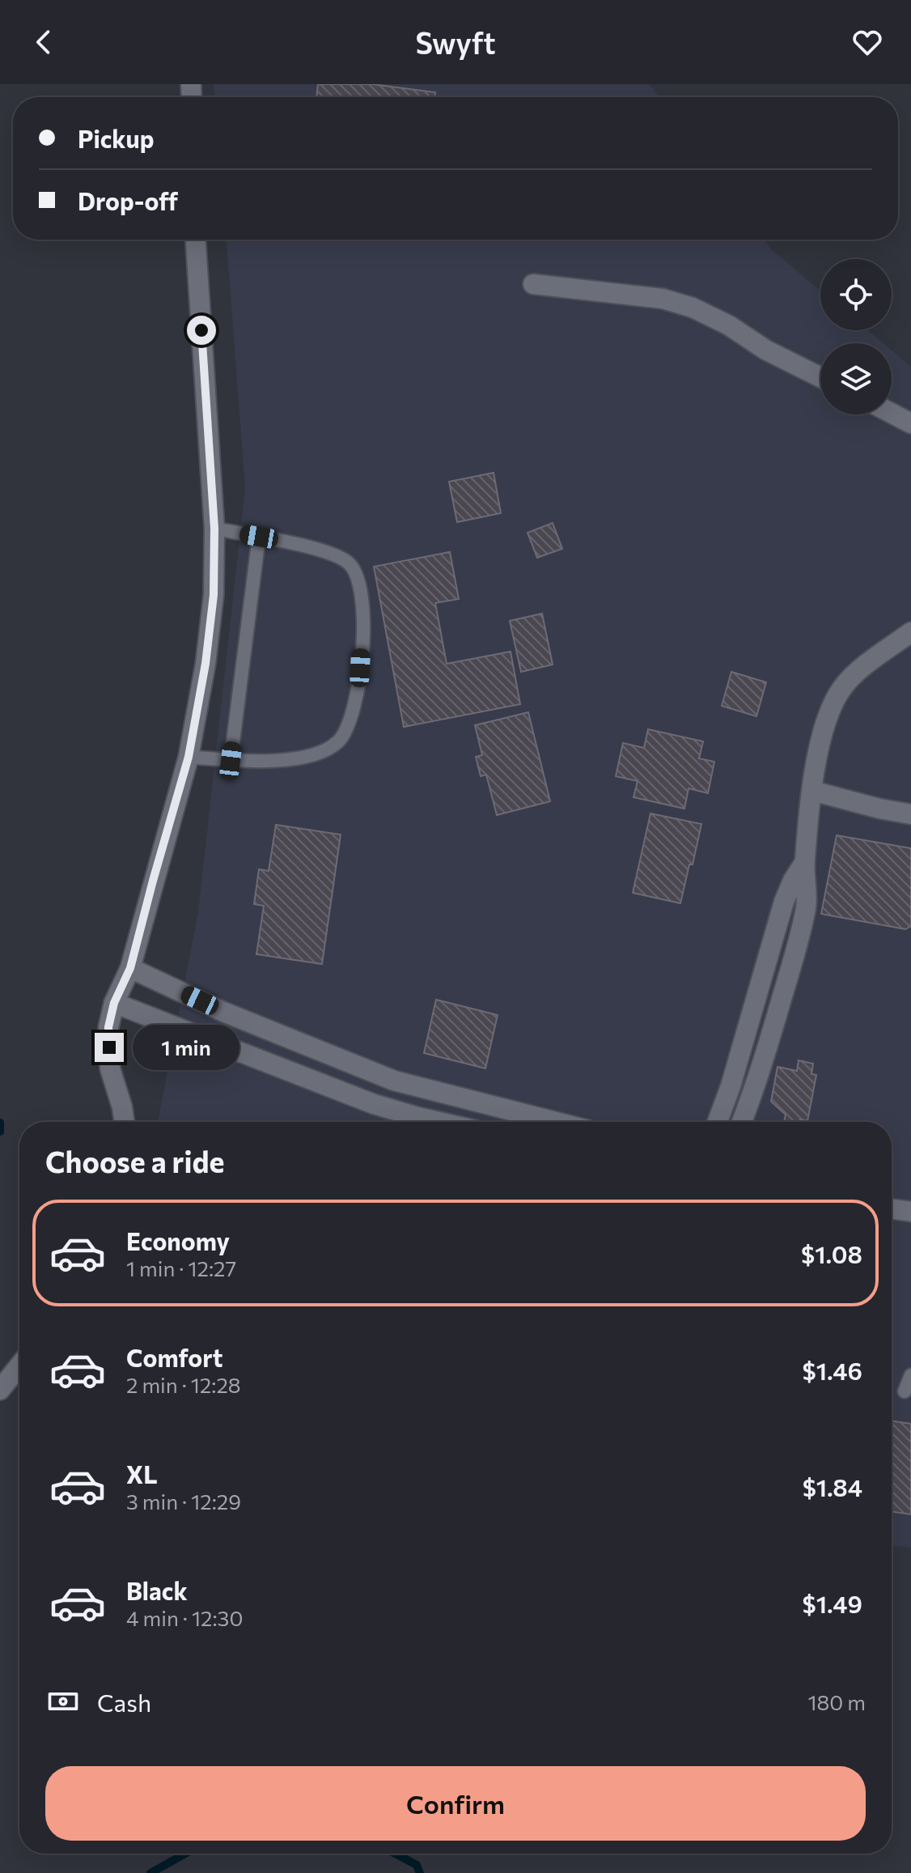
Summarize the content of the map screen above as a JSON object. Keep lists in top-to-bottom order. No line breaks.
{"page":{"header":"Swyft","banner":["Pickup","Drop-off"],"bubble":"1 min","heading":"Choose a ride","list":[{"name":"Economy","note":"1 min · 12:27","value":"$1.08"},{"name":"Comfort","note":"2 min · 12:28","value":"$1.46"},{"name":"XL","note":"3 min · 12:29","value":"$1.84"},{"name":"Black","note":"4 min · 12:30","value":"$1.49"}],"pay":["Cash","180 m"],"buttons":"Confirm"}}
